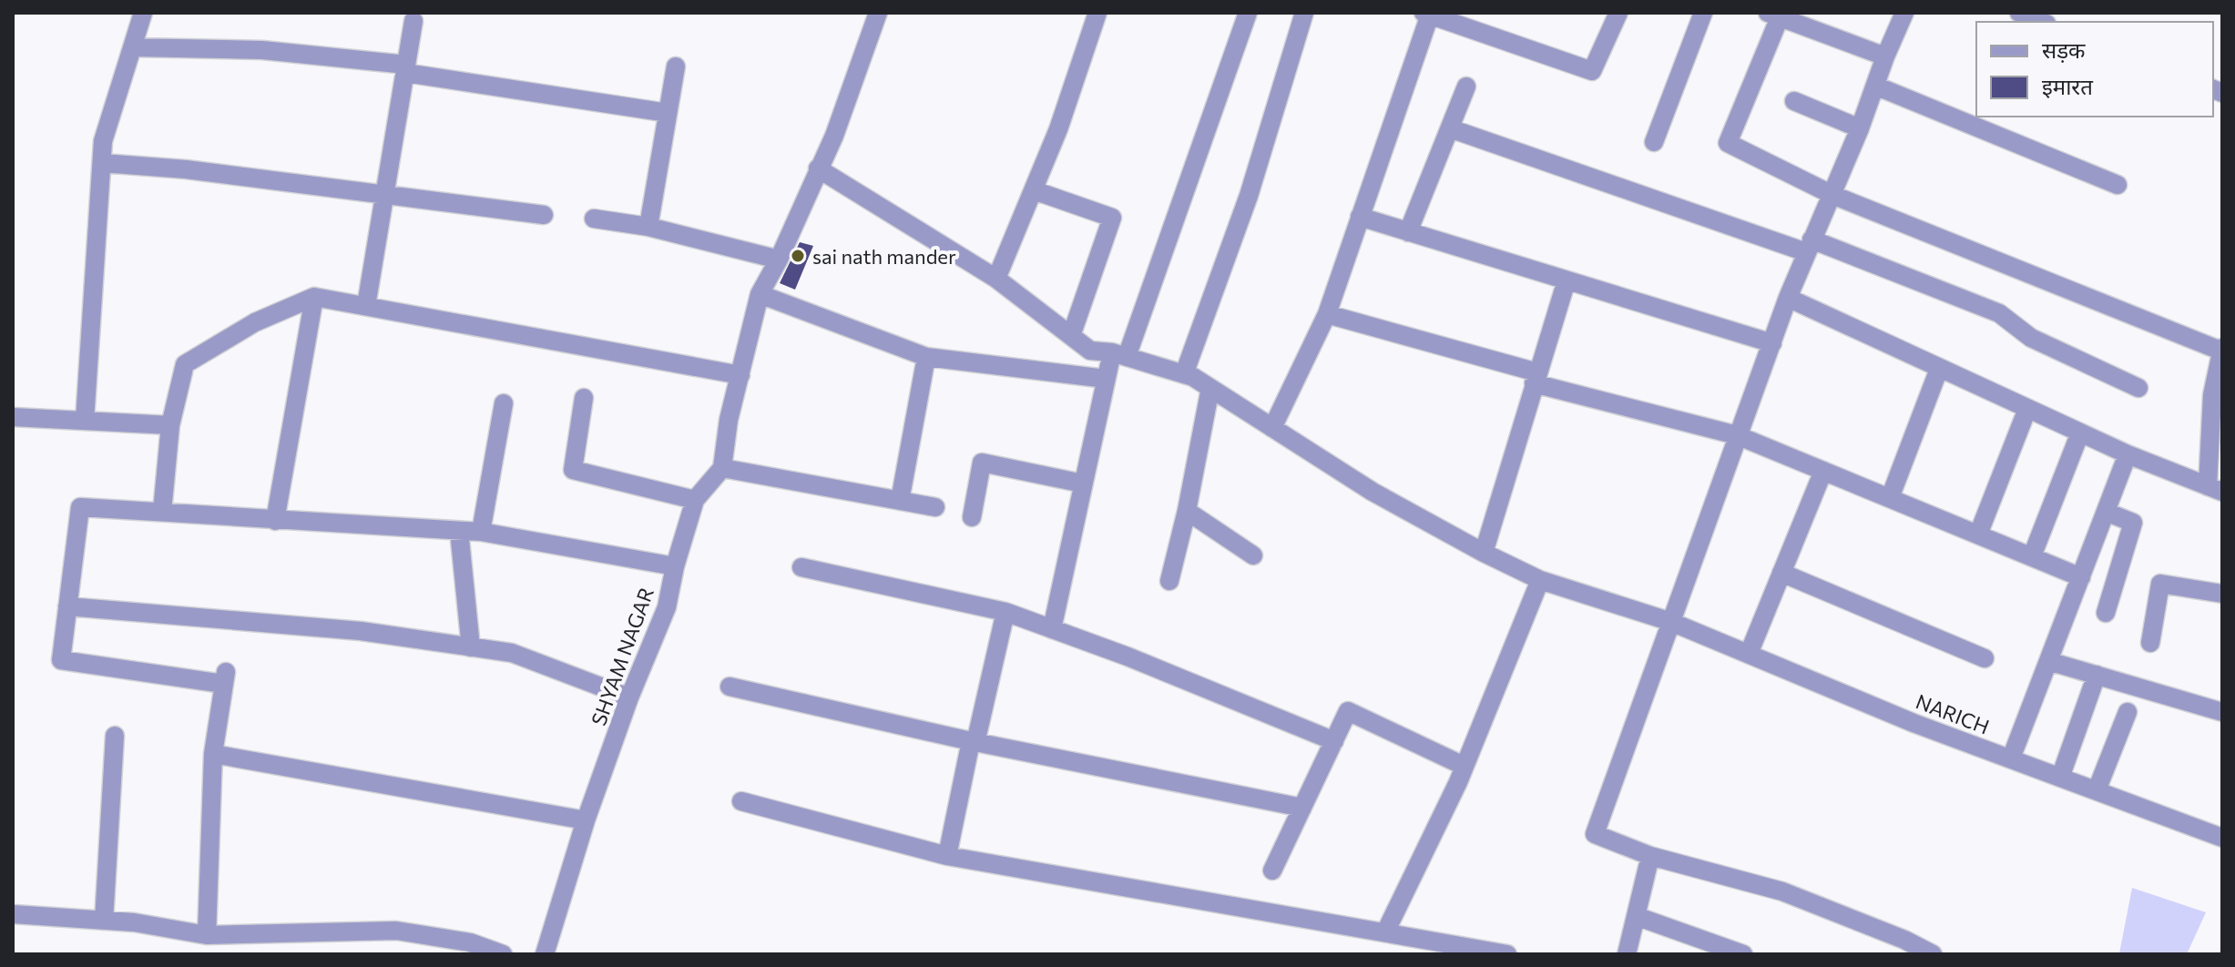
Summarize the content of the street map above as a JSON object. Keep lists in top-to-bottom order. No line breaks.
{"streets":{"street":["SHYAM NAGAR","NARICH"]},"places":["sai nath mander"],"legend":["सड़क","इमारत"]}
